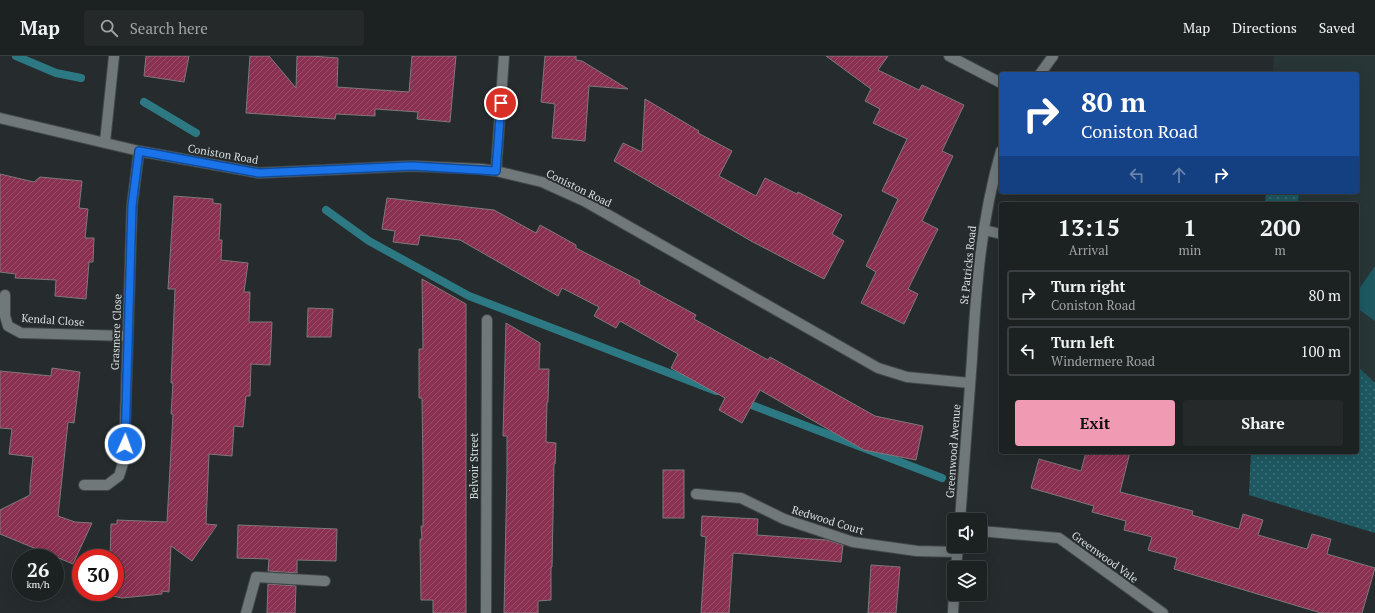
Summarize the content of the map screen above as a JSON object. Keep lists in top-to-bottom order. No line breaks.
{"streets":{"street":["Coniston Road","St Patricks Road","Kendal Close","Grasmere Close","Greenwood Avenue","Belvoir Street","Redwood Court","Greenwood Vale"]},"crossings":[["Coniston Road","St Patricks Road"],["Coniston Road","Grasmere Close"],["Coniston Road","Greenwood Avenue"],["St Patricks Road","Greenwood Avenue"],["Kendal Close","Grasmere Close"]],"page":{"header":"Map","search":"Search here","nav":["Map","Directions","Saved"],"turn":["80 m","Coniston Road"],"eta":["13:15","Arrival","1","min","200","m"],"list":[{"name":"Turn right","note":"Coniston Road","value":"80 m"},{"name":"Turn left","note":"Windermere Road","value":"100 m"}],"buttons":["Exit","Share"],"speed":"26 km/h","limit":"30"}}
